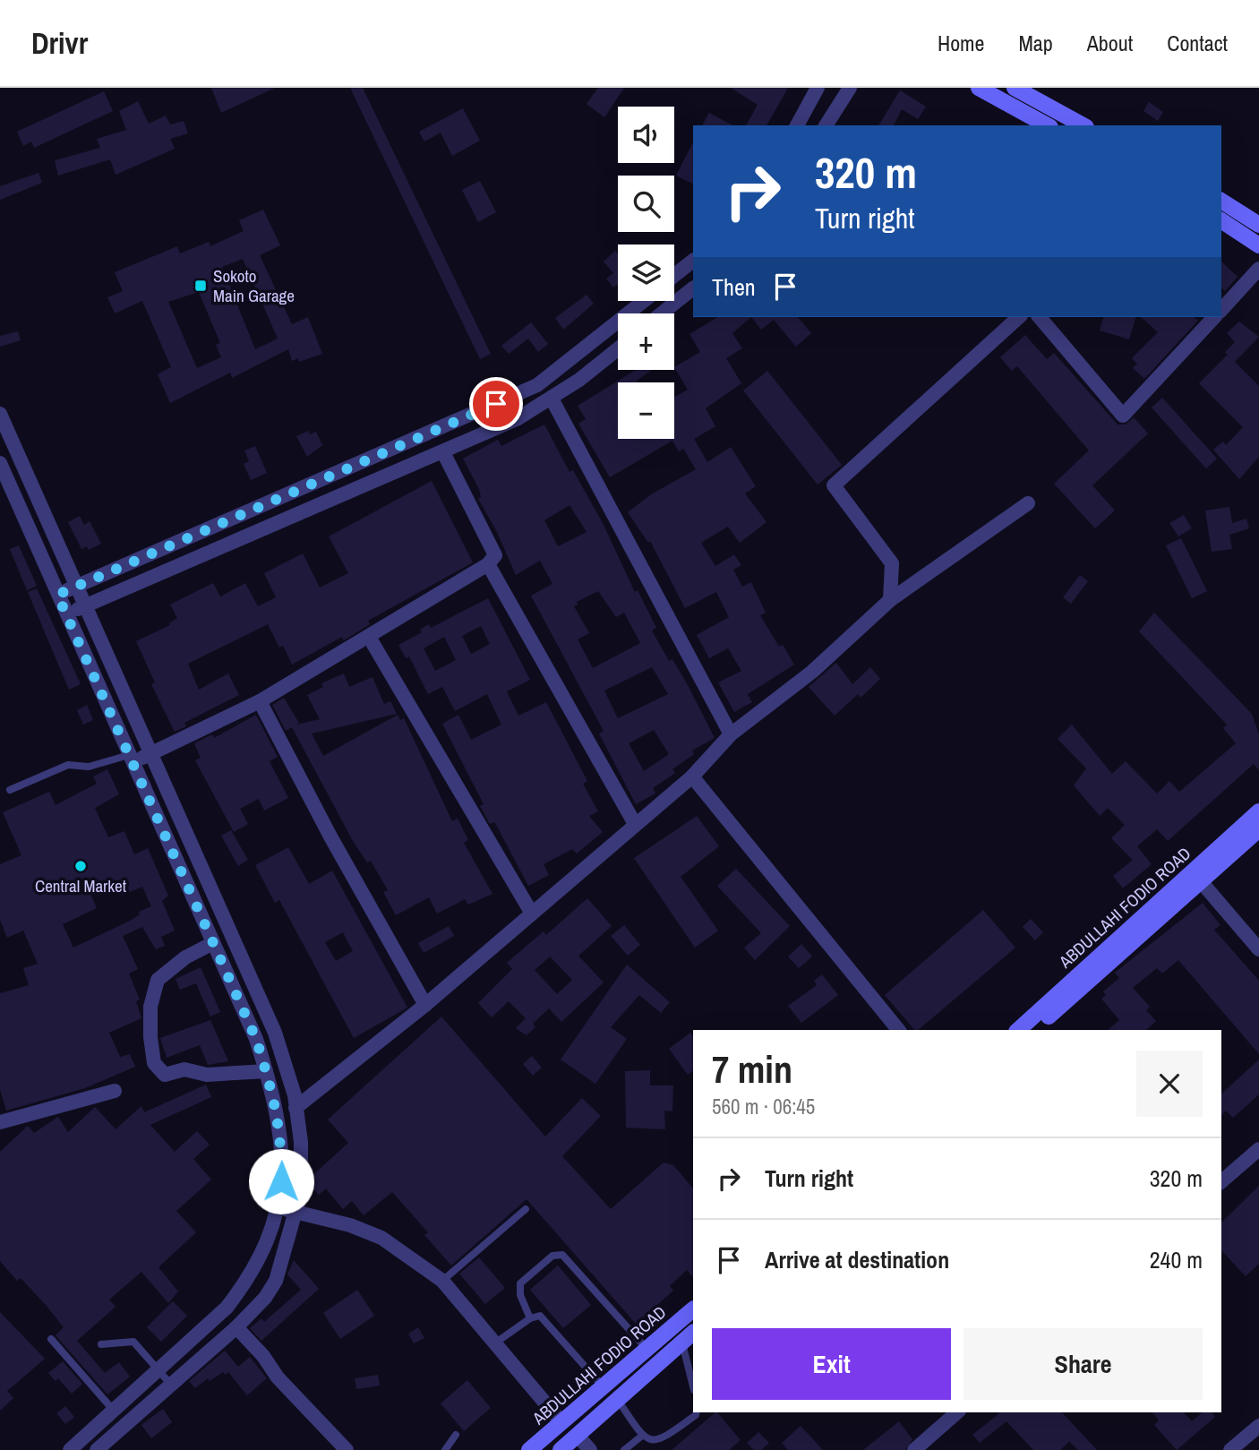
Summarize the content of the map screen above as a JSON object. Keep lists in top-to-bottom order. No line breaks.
{"streets":{"main road":["ABDULLAHI FODIO ROAD"]},"places":{"transit":["Sokoto Main Garage"],"other":["Central Market"]},"page":{"header":"Drivr","nav":["Home","Map","About","Contact"],"map_buttons":["+","−"],"turn":["320 m","Turn right"],"then":"Then","heading":["7 min","560 m · 06:45"],"list":[{"name":"Turn right","value":"320 m"},{"name":"Arrive at destination","value":"240 m"}],"buttons":["Exit","Share"]}}
